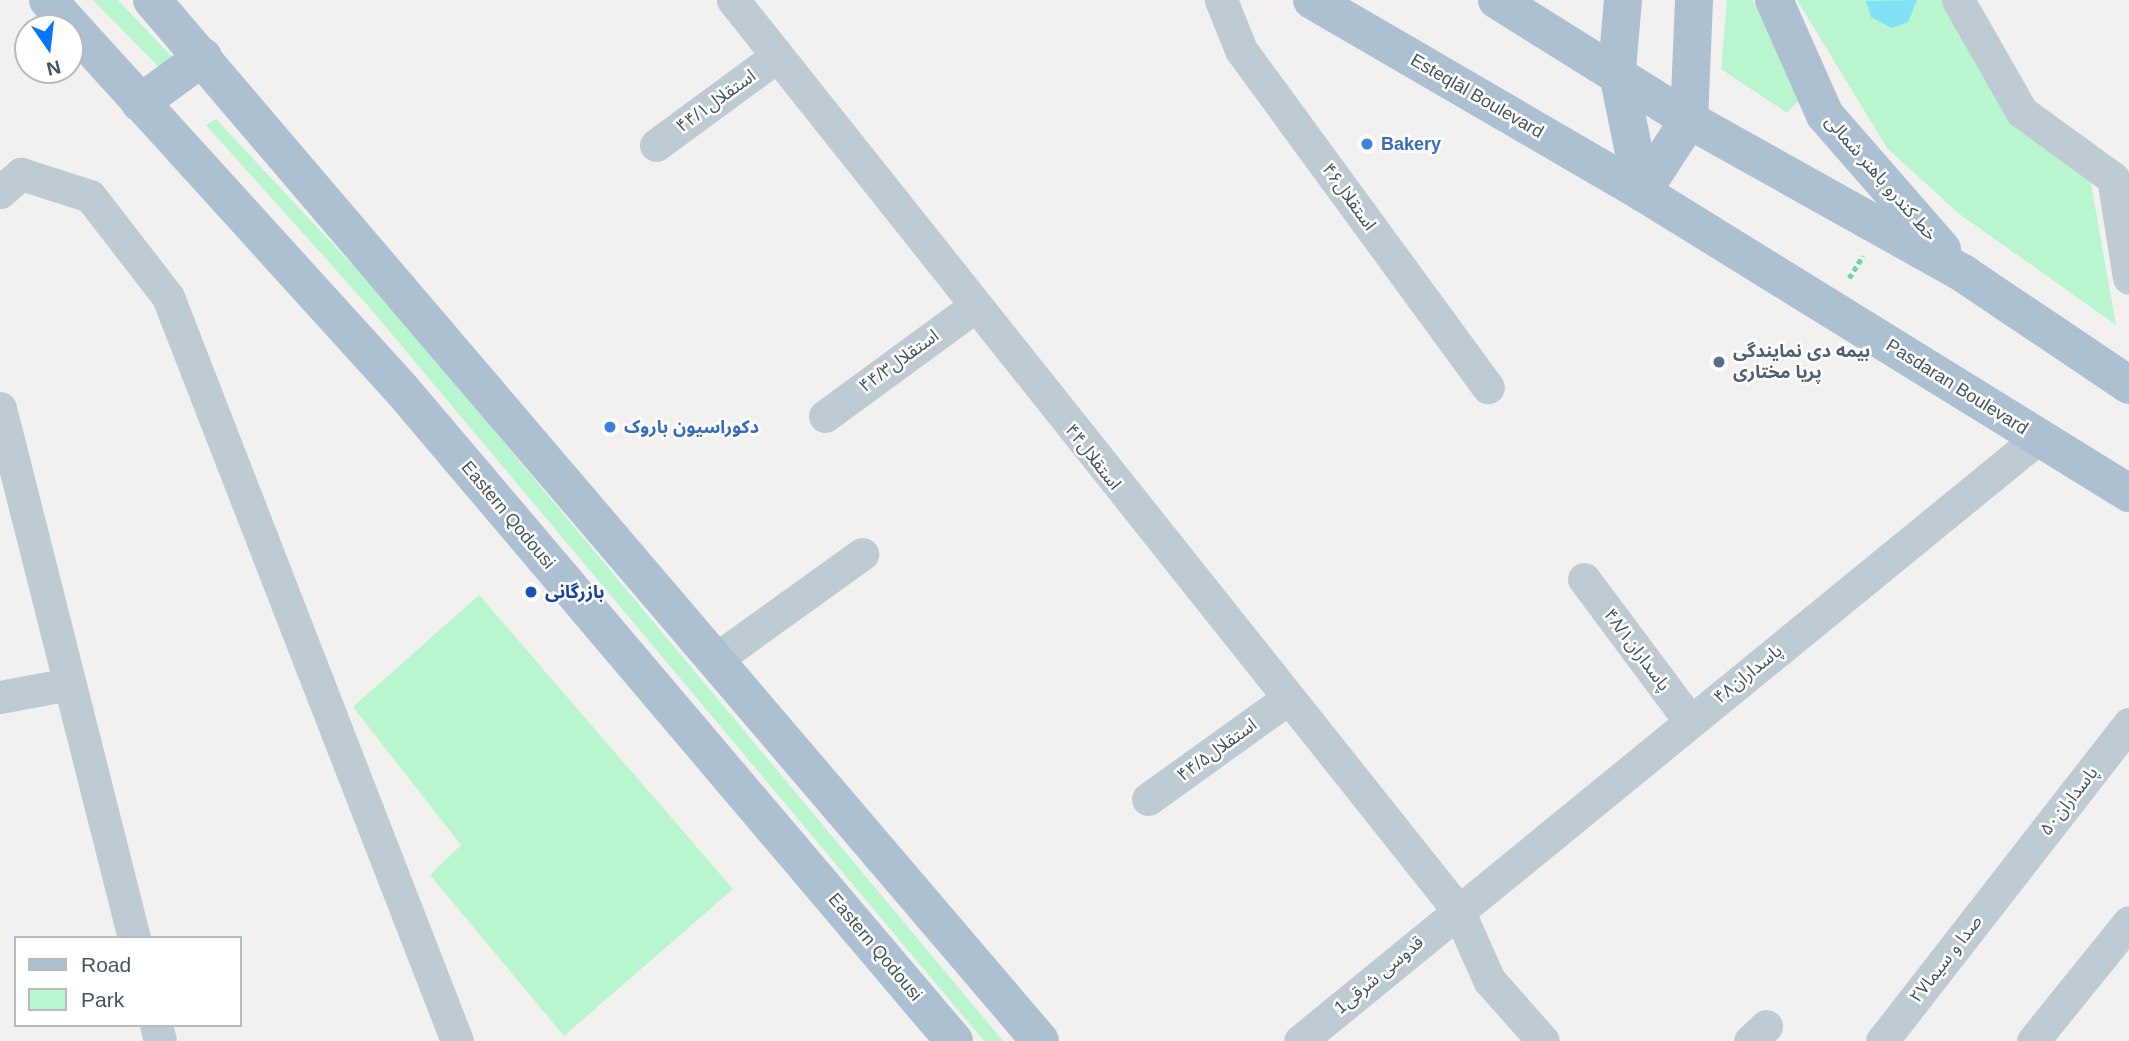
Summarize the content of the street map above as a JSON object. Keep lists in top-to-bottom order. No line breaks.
{"streets":{"main road":["Esteqlāl Boulevard","خط کندرو باهنر شمالی","Pasdaran Boulevard","Eastern Qodousi"],"street":["استقلال۴۴/۱","استقلال۴۶","استقلال۴۴/۳","استقلال۴۴","پاسداران۴۸/۱","پاسداران۴۸","استقلال۴۴/۵","پاسداران۵۰","صدا و سیما۲۷","1قدوسی شرقی"]},"crossings":[["Esteqlāl Boulevard","Pasdaran Boulevard"],["استقلال۴۴/۱","استقلال۴۴"],["استقلال۴۴/۳","استقلال۴۴"],["Pasdaran Boulevard","پاسداران۴۸"],["استقلال۴۴","پاسداران۴۸"],["استقلال۴۴","استقلال۴۴/۵"],["استقلال۴۴","1قدوسی شرقی"],["پاسداران۴۸/۱","پاسداران۴۸"],["پاسداران۴۸","1قدوسی شرقی"],["پاسداران۵۰","صدا و سیما۲۷"]],"places":["Bakery","بیمه دی نمایندگی پریا مختاری","دکوراسیون باروک","بازرگانی"],"legend":["Road","Park"],"north":"bottom"}
